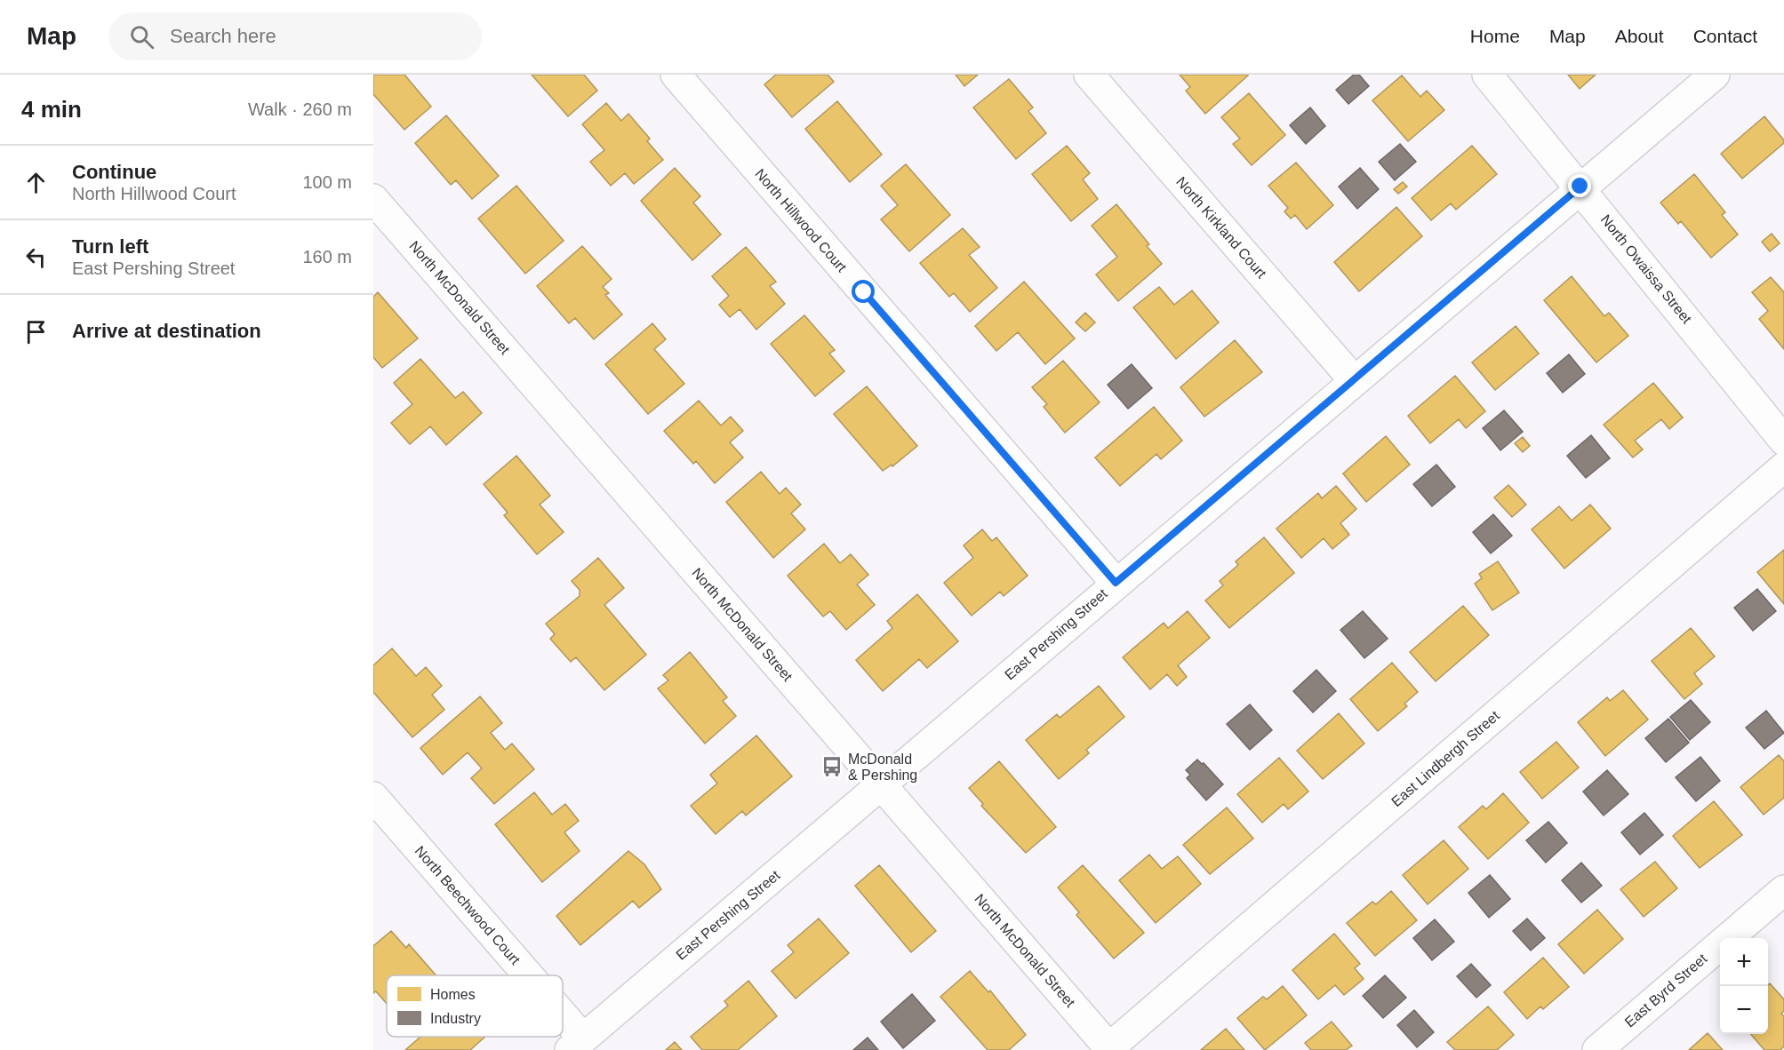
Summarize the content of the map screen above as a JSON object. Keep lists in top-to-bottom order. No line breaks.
{"streets":{"street":["North Hillwood Court","North Kirkland Court","North Owaissa Street","North McDonald Street","East Pershing Street","East Lindbergh Street","North Beechwood Court","East Byrd Street"]},"crossings":[["North Hillwood Court","East Pershing Street"],["North Kirkland Court","East Pershing Street"],["North Owaissa Street","East Pershing Street"],["North McDonald Street","East Pershing Street"],["North McDonald Street","East Lindbergh Street"],["East Pershing Street","North Beechwood Court"]],"places":{"bus stop":["McDonald & Pershing"]},"legend":["Homes","Industry"],"page":{"header":"Map","search":"Search here","nav":["Home","Map","About","Contact"],"heading":["4 min","Walk · 260 m"],"list":[["Continue","North Hillwood Court","100 m"],["Turn left","East Pershing Street","160 m"],"Arrive at destination"],"map_buttons":["+","−"]}}
